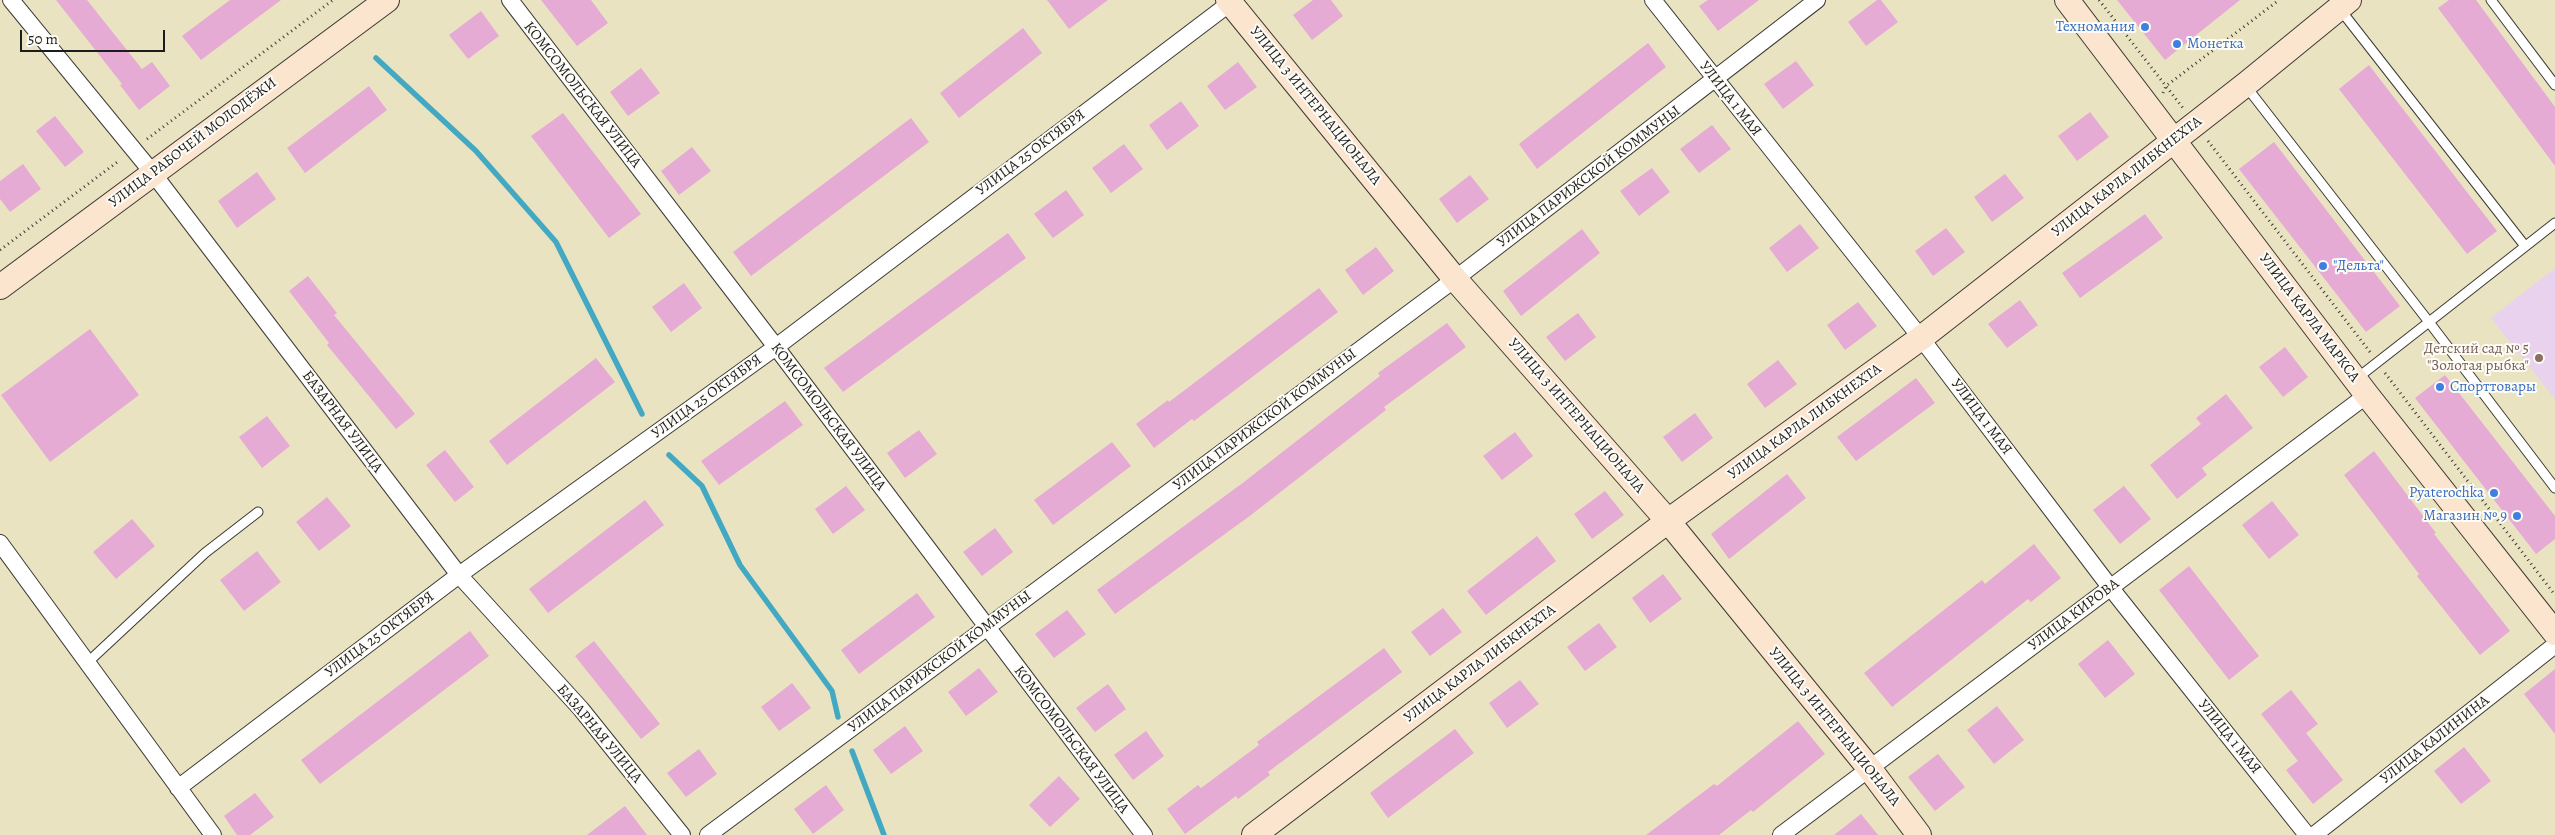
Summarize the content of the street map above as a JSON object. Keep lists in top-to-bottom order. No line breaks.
{"streets":{"main road":["УЛИЦА 3 ИНТЕРНАЦИОНАЛА","УЛИЦА РАБОЧЕЙ МОЛОДЁЖИ","УЛИЦА КАРЛА ЛИБКНЕХТА","УЛИЦА КАРЛА МАРКСА"],"street":["КОМСОМОЛЬСКАЯ УЛИЦА","УЛИЦА 1 МАЯ","УЛИЦА 25 ОКТЯБРЯ","УЛИЦА ПАРИЖСКОЙ КОММУНЫ","БАЗАРНАЯ УЛИЦА","УЛИЦА КИРОВА","УЛИЦА КАЛИНИНА"]},"crossings":[["КОМСОМОЛЬСКАЯ УЛИЦА","УЛИЦА 25 ОКТЯБРЯ"],["КОМСОМОЛЬСКАЯ УЛИЦА","УЛИЦА ПАРИЖСКОЙ КОММУНЫ"],["УЛИЦА 1 МАЯ","УЛИЦА ПАРИЖСКОЙ КОММУНЫ"],["УЛИЦА 1 МАЯ","УЛИЦА КАРЛА ЛИБКНЕХТА"],["УЛИЦА 1 МАЯ","УЛИЦА КИРОВА"],["УЛИЦА 3 ИНТЕРНАЦИОНАЛА","УЛИЦА 25 ОКТЯБРЯ"],["УЛИЦА 3 ИНТЕРНАЦИОНАЛА","УЛИЦА ПАРИЖСКОЙ КОММУНЫ"],["УЛИЦА 3 ИНТЕРНАЦИОНАЛА","УЛИЦА КАРЛА ЛИБКНЕХТА"],["УЛИЦА 3 ИНТЕРНАЦИОНАЛА","УЛИЦА КИРОВА"],["УЛИЦА РАБОЧЕЙ МОЛОДЁЖИ","БАЗАРНАЯ УЛИЦА"],["УЛИЦА 25 ОКТЯБРЯ","БАЗАРНАЯ УЛИЦА"],["УЛИЦА КАРЛА ЛИБКНЕХТА","УЛИЦА КАРЛА МАРКСА"],["УЛИЦА КАРЛА МАРКСА","УЛИЦА КИРОВА"]],"places":["Техномания","Монетка","\"Дельта\"","Детский сад № 5 \"Золотая рыбка\"","Спорттовары","Pyaterochka","Магазин № 9"],"scale_bar":"50 m"}
